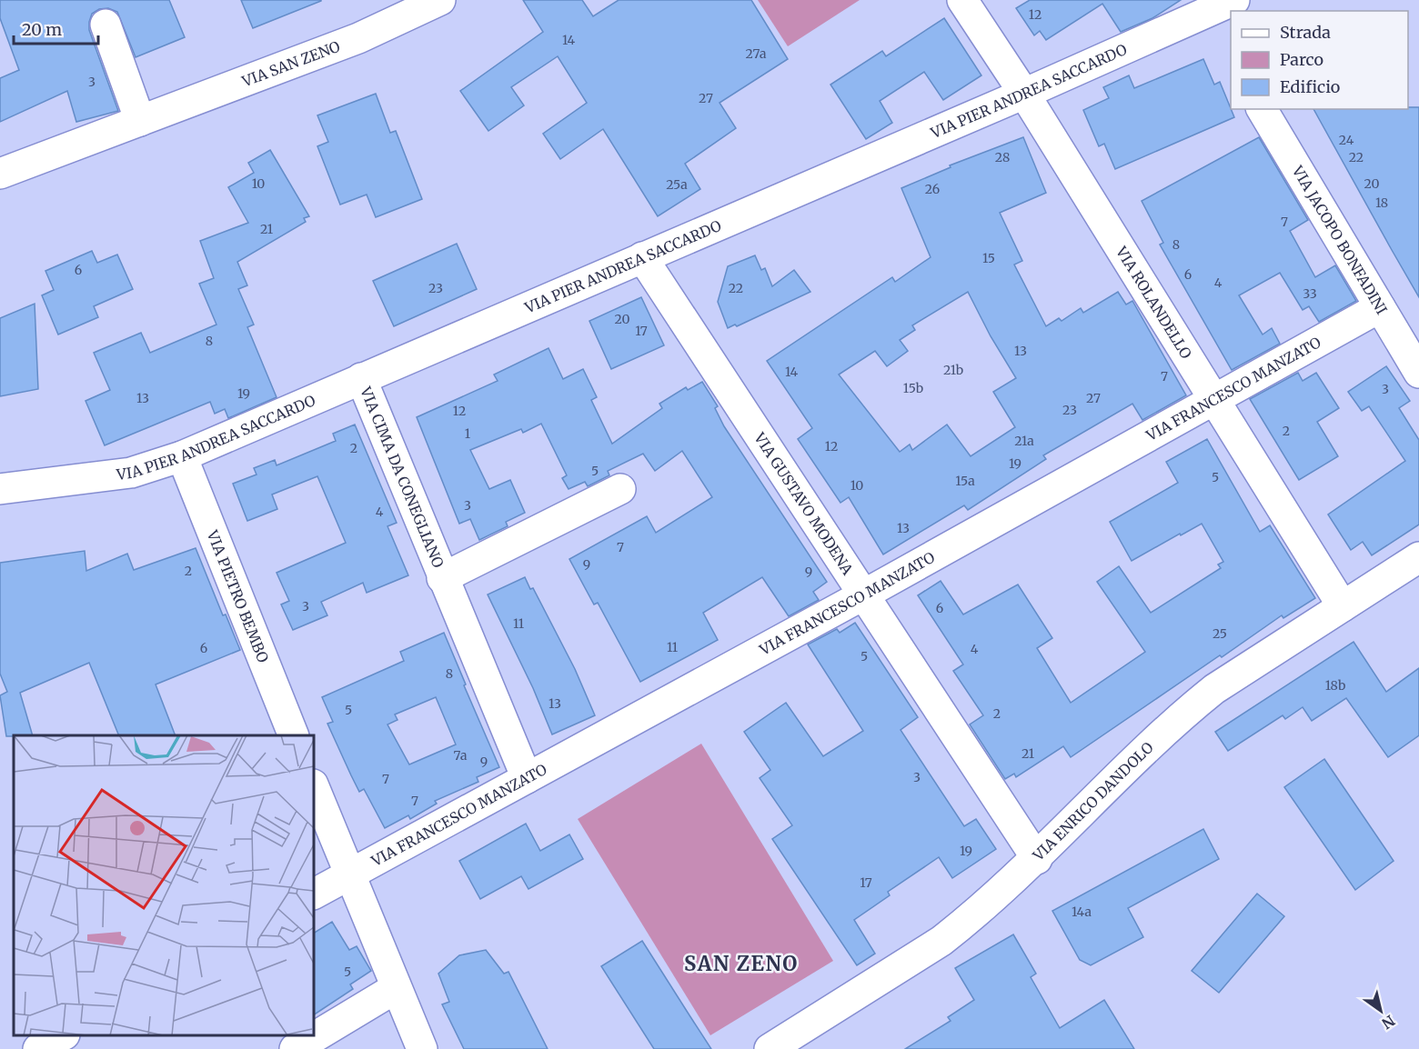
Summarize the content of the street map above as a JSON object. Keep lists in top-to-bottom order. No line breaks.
{"streets":{"street":["VIA SAN ZENO","VIA PIER ANDREA SACCARDO","VIA JACOPO BONFADINI","VIA ROLANDELLO","VIA FRANCESCO MANZATO","VIA CIMA DA CONEGLIANO","VIA GUSTAVO MODENA","VIA PIETRO BEMBO","VIA ENRICO DANDOLO"]},"crossings":[["VIA PIER ANDREA SACCARDO","VIA ROLANDELLO"],["VIA PIER ANDREA SACCARDO","VIA CIMA DA CONEGLIANO"],["VIA PIER ANDREA SACCARDO","VIA GUSTAVO MODENA"],["VIA PIER ANDREA SACCARDO","VIA PIETRO BEMBO"],["VIA JACOPO BONFADINI","VIA FRANCESCO MANZATO"],["VIA ROLANDELLO","VIA FRANCESCO MANZATO"],["VIA ROLANDELLO","VIA ENRICO DANDOLO"],["VIA FRANCESCO MANZATO","VIA CIMA DA CONEGLIANO"],["VIA FRANCESCO MANZATO","VIA GUSTAVO MODENA"],["VIA GUSTAVO MODENA","VIA ENRICO DANDOLO"]],"districts":["SAN ZENO"],"house_numbers":["12","14","27a","3","27","24","28","22","10","20","25a","26","18","7","21","8","15","6","6","4","23","22","33","20","17","8","13","21b","14","7","15b","3","19","13","27","23","12","2","1","21a","12","2","19","5","5","15a","10","3","4","13","7","9","2","9","3","6","11","25","11","6","4","5","8","18b","13","5","2","21","7a","9","3","7","7","19","17","14a","5"],"legend":["Strada","Parco","Edificio"],"scale_bar":"20 m","north":"bottom right"}
